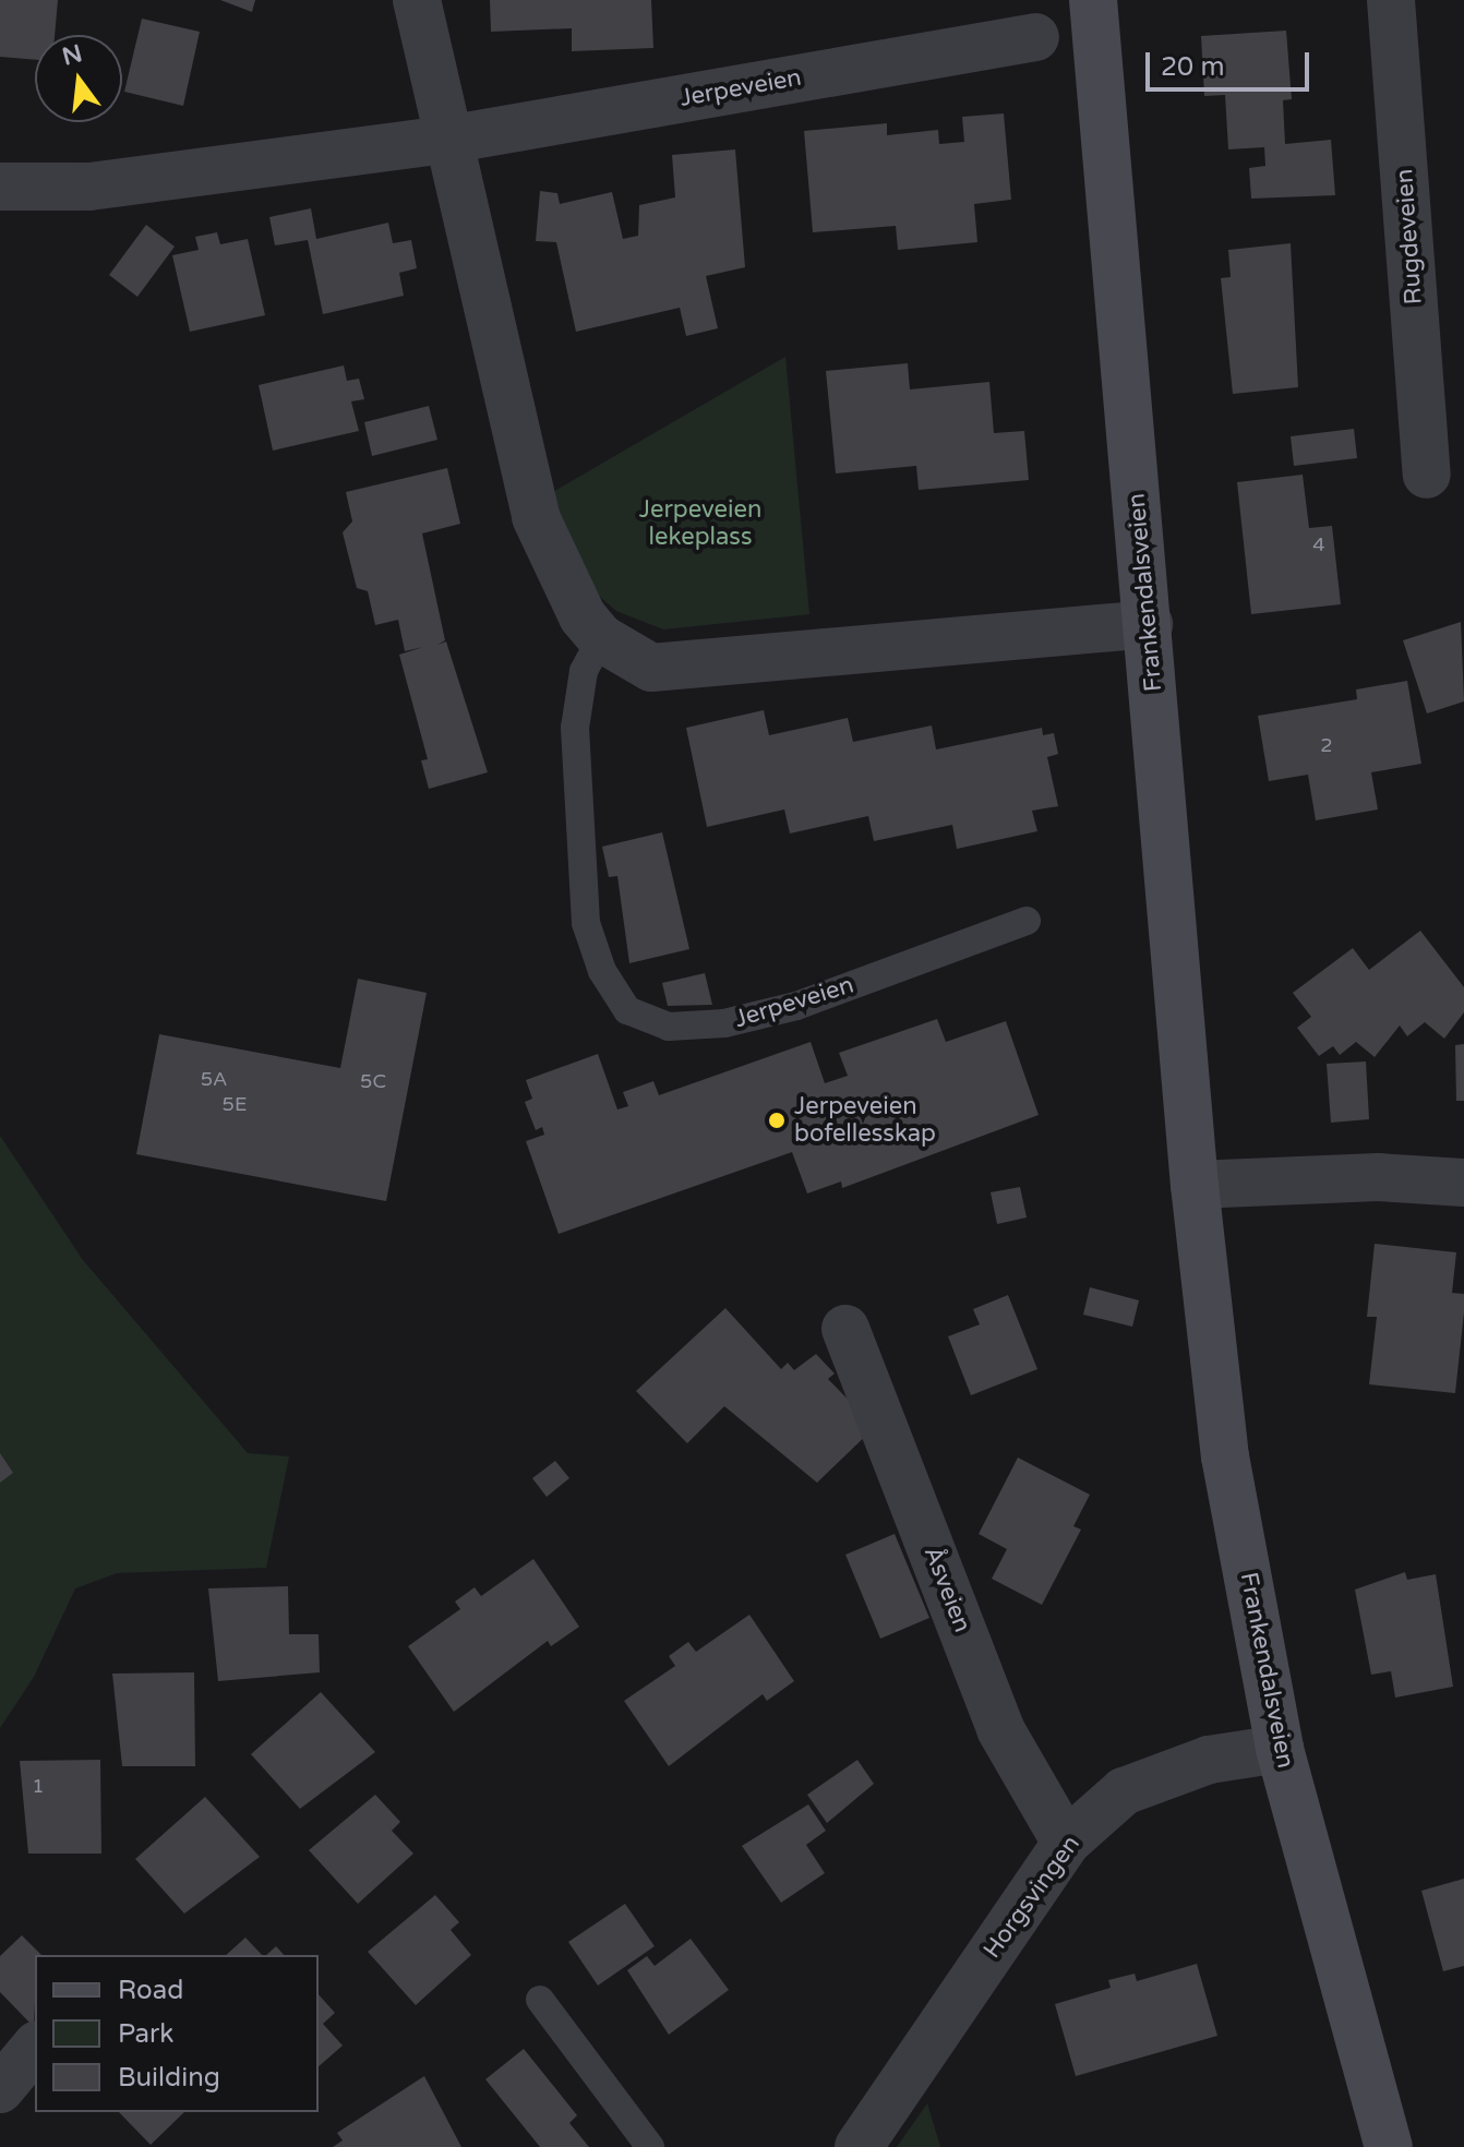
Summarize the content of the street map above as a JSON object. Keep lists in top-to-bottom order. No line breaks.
{"streets":{"main road":["Frankendalsveien"],"street":["Jerpeveien","Rugdeveien","Åsveien","Horgsvingen"]},"crossings":[["Frankendalsveien","Horgsvingen"],["Åsveien","Horgsvingen"]],"parks":["Jerpeveien lekeplass"],"places":["Jerpeveien bofellesskap"],"house_numbers":["4","2","5A","5C","5E","1"],"legend":["Road","Park","Building"],"scale_bar":"20 m","north":"top"}
